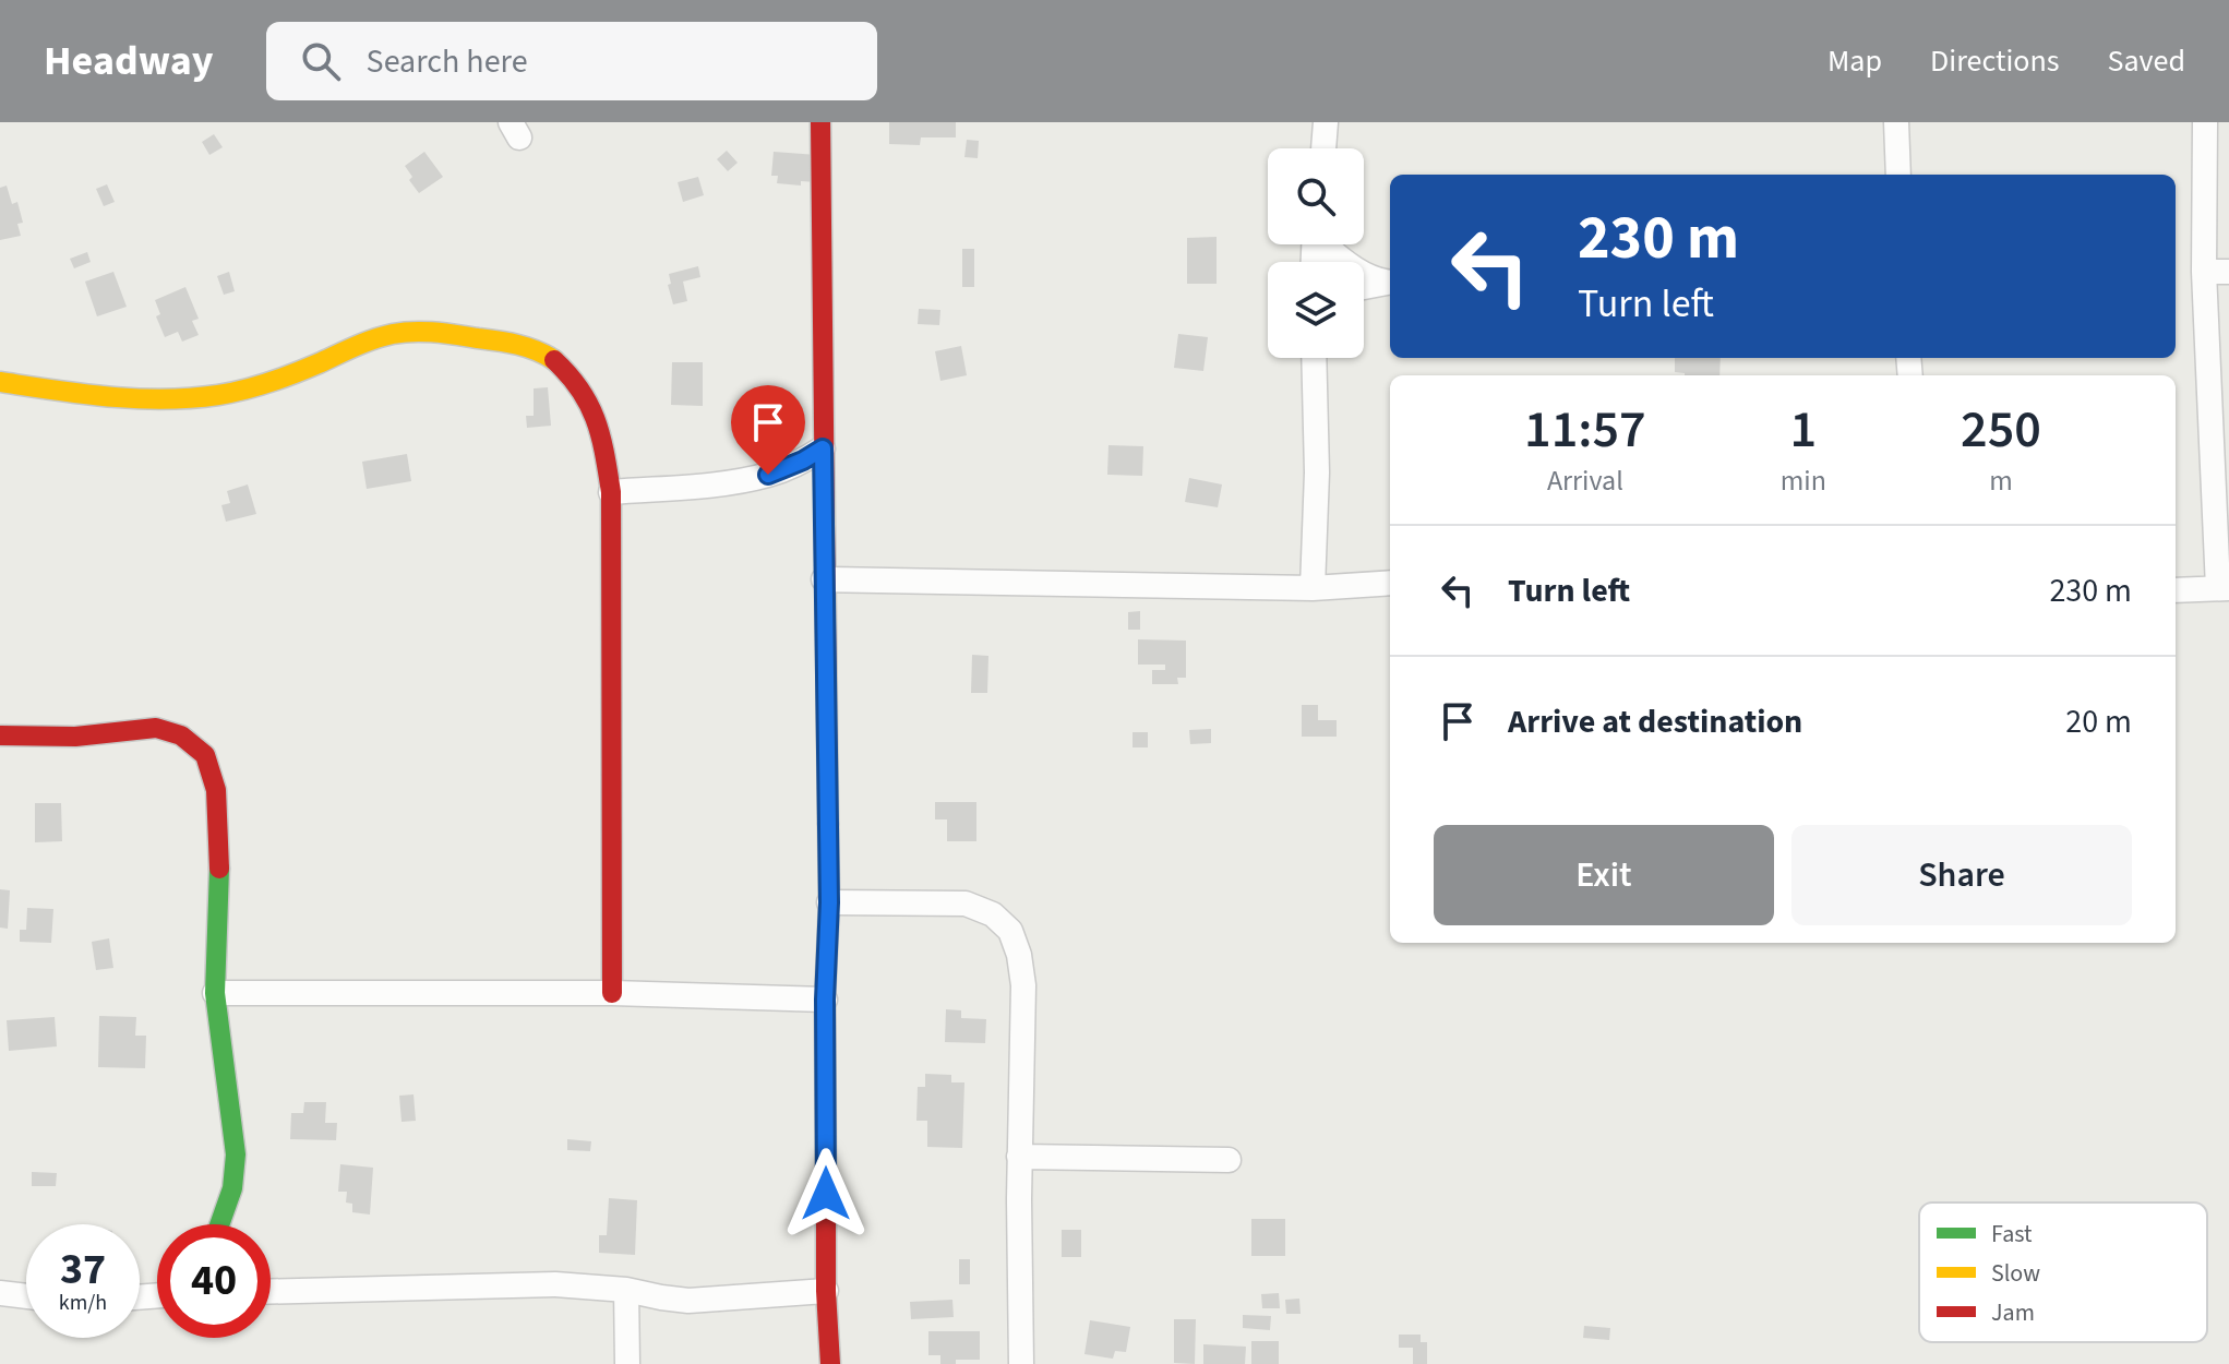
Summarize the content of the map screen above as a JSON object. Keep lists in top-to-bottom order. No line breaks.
{"legend":["Fast","Slow","Jam"],"page":{"header":"Headway","search":"Search here","nav":["Map","Directions","Saved"],"turn":["230 m","Turn left"],"eta":["11:57","Arrival","1","min","250","m"],"list":[{"name":"Turn left","value":"230 m"},{"name":"Arrive at destination","value":"20 m"}],"buttons":["Exit","Share"],"speed":"37 km/h","limit":"40"}}
